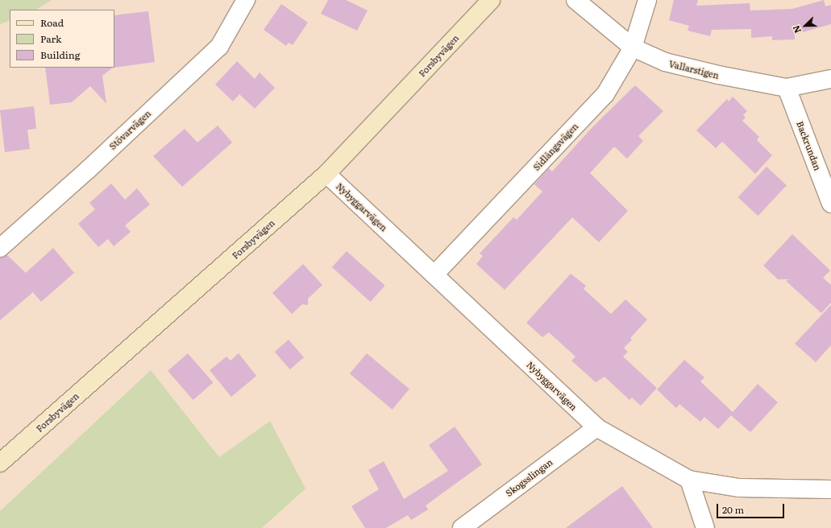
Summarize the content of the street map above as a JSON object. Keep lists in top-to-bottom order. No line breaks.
{"streets":{"street":["Forsbyvägen","Vallarstigen","Stövarvägen","Backrundan","Sidlångsvägen","Nybyggarvägen","Skogsslingan"]},"crossings":[["Forsbyvägen","Nybyggarvägen"],["Vallarstigen","Backrundan"],["Vallarstigen","Sidlångsvägen"],["Sidlångsvägen","Nybyggarvägen"],["Nybyggarvägen","Skogsslingan"]],"legend":["Road","Park","Building"],"scale_bar":"20 m","north":"bottom left"}
